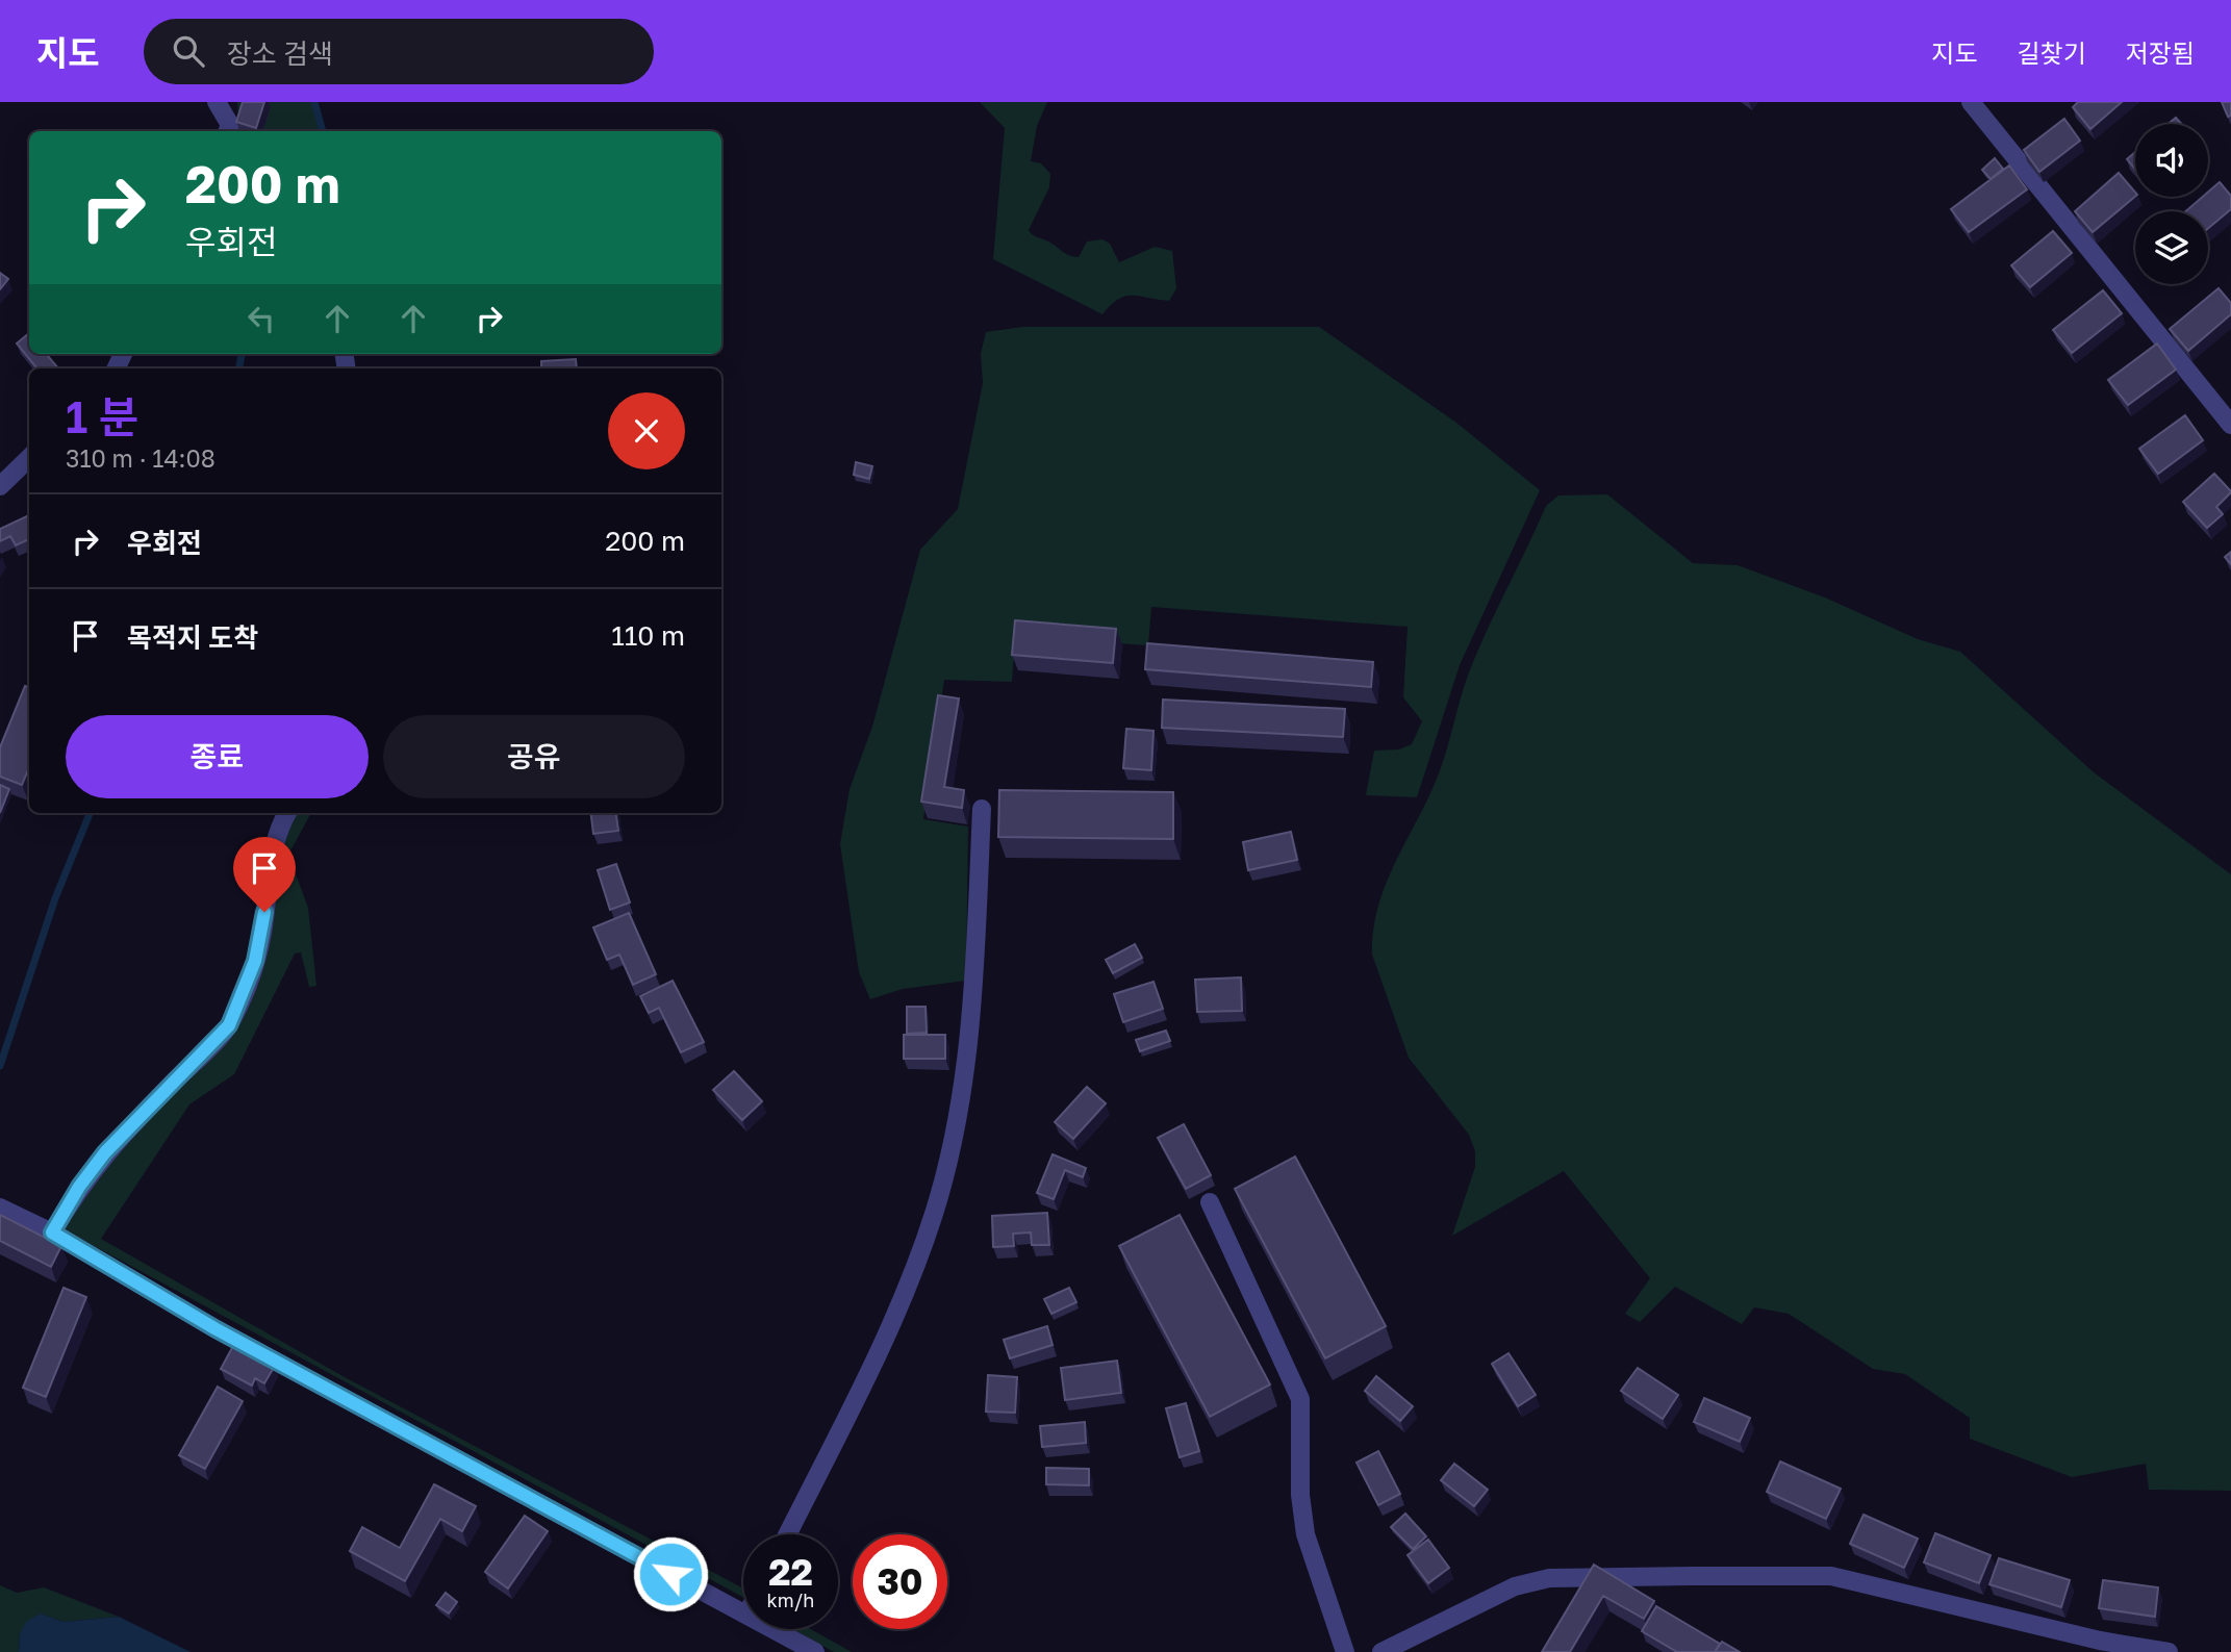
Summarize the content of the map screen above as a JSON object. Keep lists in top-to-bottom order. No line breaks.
{"page":{"header":"지도","search":"장소 검색","nav":["지도","길찾기","저장됨"],"turn":["200 m","우회전"],"heading":["1 분","310 m · 14:08"],"list":[{"name":"우회전","value":"200 m"},{"name":"목적지 도착","value":"110 m"}],"buttons":["종료","공유"],"speed":"22 km/h","limit":"30"}}
